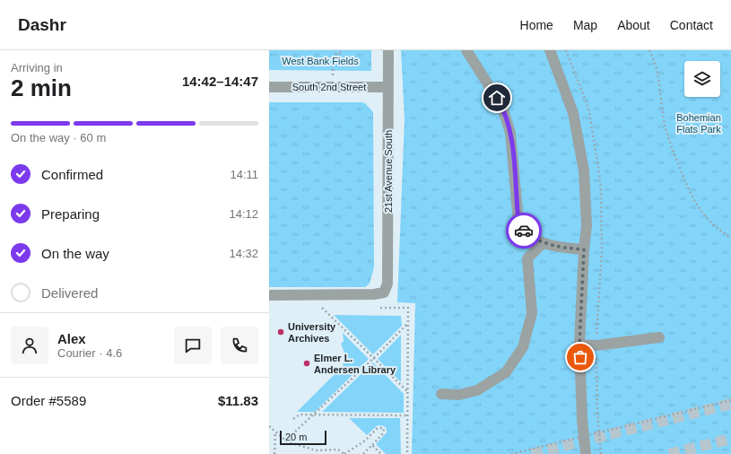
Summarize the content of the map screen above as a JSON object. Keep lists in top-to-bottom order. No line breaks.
{"streets":{"street":["South 2nd Street","21st Avenue South"]},"crossings":[["South 2nd Street","21st Avenue South"]],"parks":["West Bank Fields","Bohemian Flats Park"],"places":["University Archives","Elmer L. Andersen Library"],"scale_bar":"20 m","page":{"header":"Dashr","nav":["Home","Map","About","Contact"],"heading":["2 min","Arriving in","14:42–14:47"],"panel":["Alex","Courier · 4.6","Order #5589","$11.83"],"bar":"On the way · 60 m","list":[["Confirmed","14:11"],["Preparing","14:12"],["On the way","14:32"],"Delivered"],"scale":"20 m"}}
